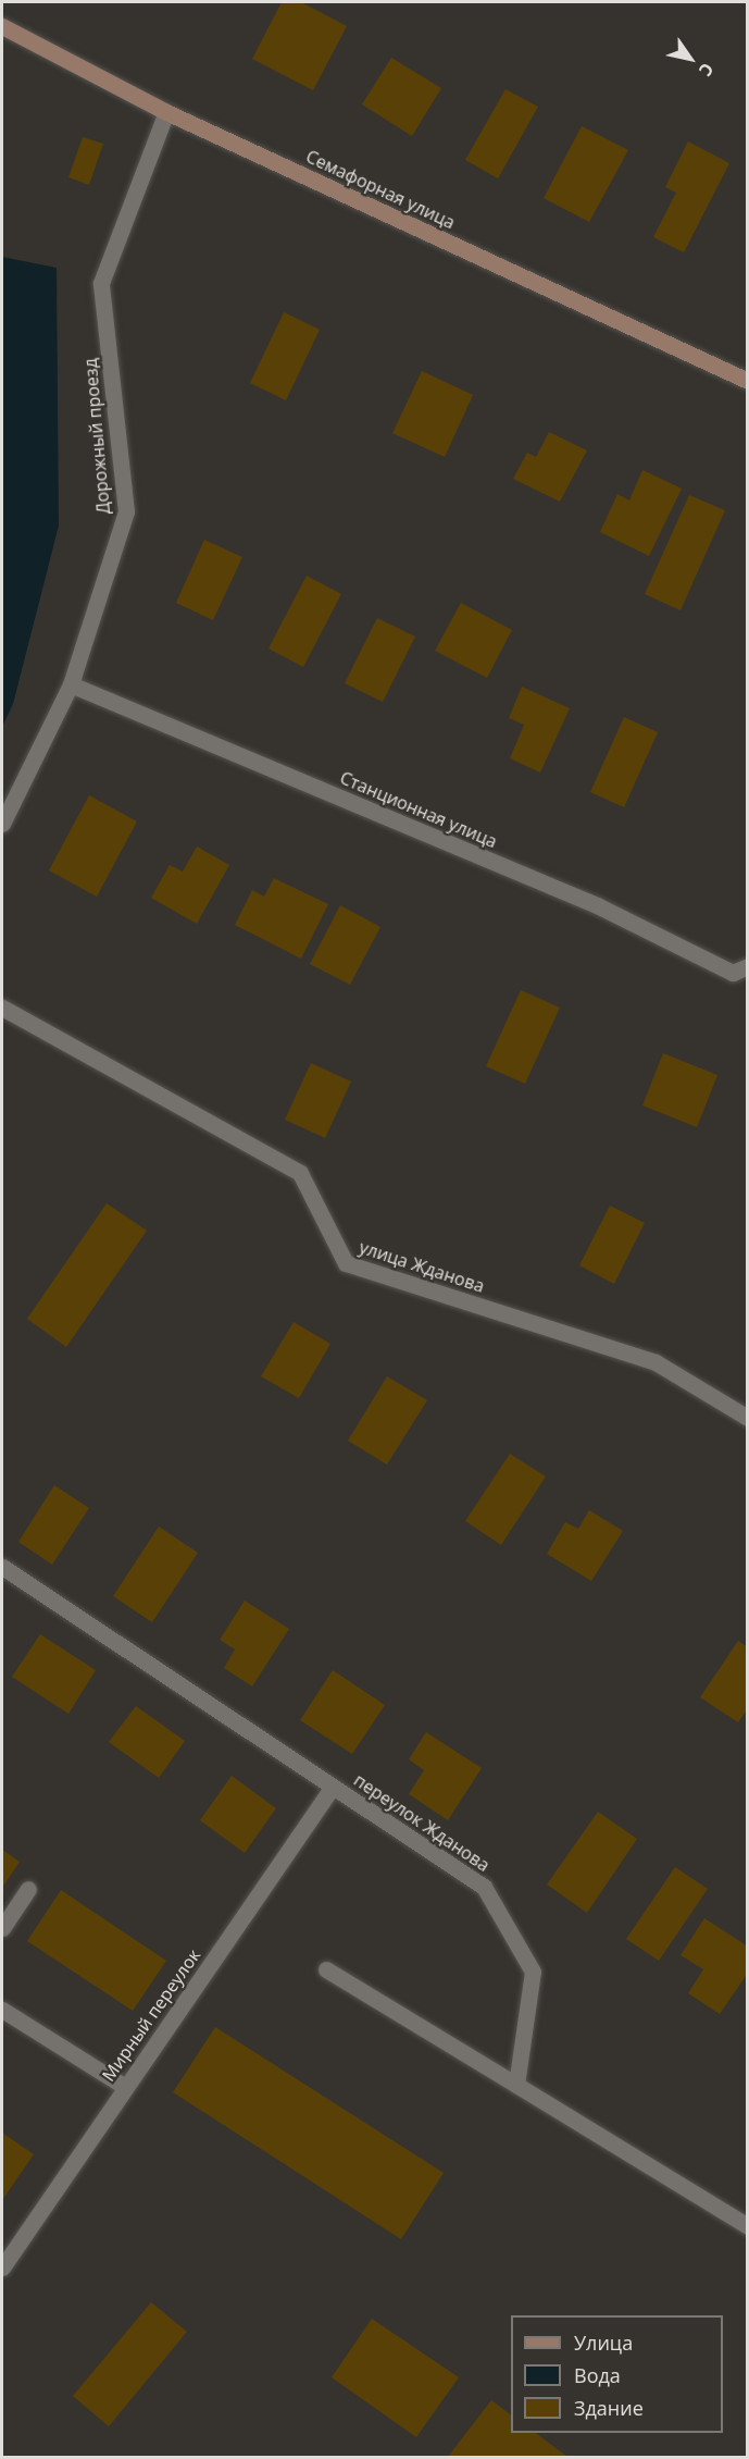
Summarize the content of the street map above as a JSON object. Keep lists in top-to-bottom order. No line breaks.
{"streets":{"street":["Семафорная улица","Дорожный проезд","Станционная улица","улица Жданова","переулок Жданова","Мирный переулок"]},"crossings":[["Семафорная улица","Дорожный проезд"],["Дорожный проезд","Станционная улица"],["переулок Жданова","Мирный переулок"]],"legend":["Улица","Вода","Здание"],"north":"bottom right"}
